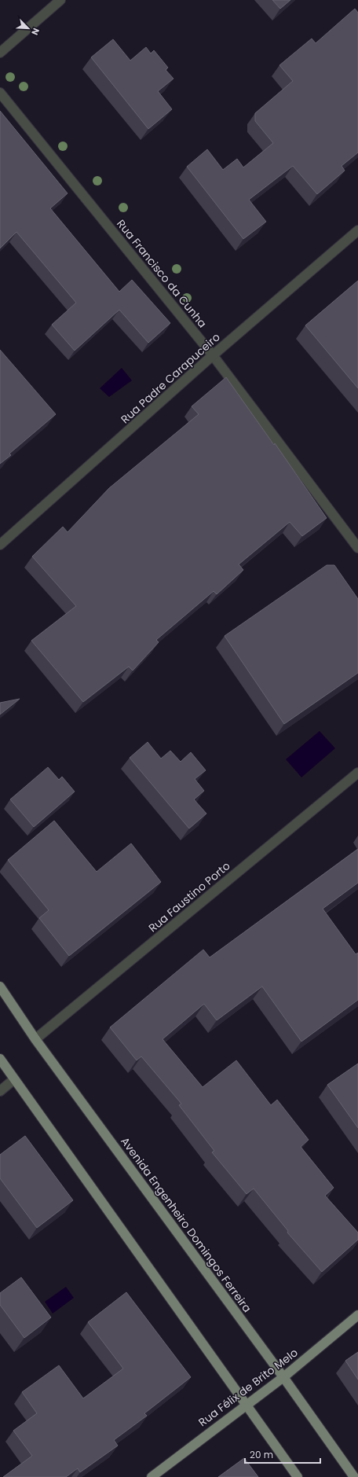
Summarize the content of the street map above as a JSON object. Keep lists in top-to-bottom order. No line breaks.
{"streets":{"main road":["Avenida Engenheiro Domingos Ferreira","Rua Félix de Brito Melo"],"street":["Rua Francisco da Cunha","Rua Padre Carapuceiro","Rua Faustino Porto"]},"crossings":[["Rua Francisco da Cunha","Rua Padre Carapuceiro"],["Rua Faustino Porto","Avenida Engenheiro Domingos Ferreira"],["Avenida Engenheiro Domingos Ferreira","Rua Félix de Brito Melo"]],"scale_bar":"20 m","north":"bottom right"}
